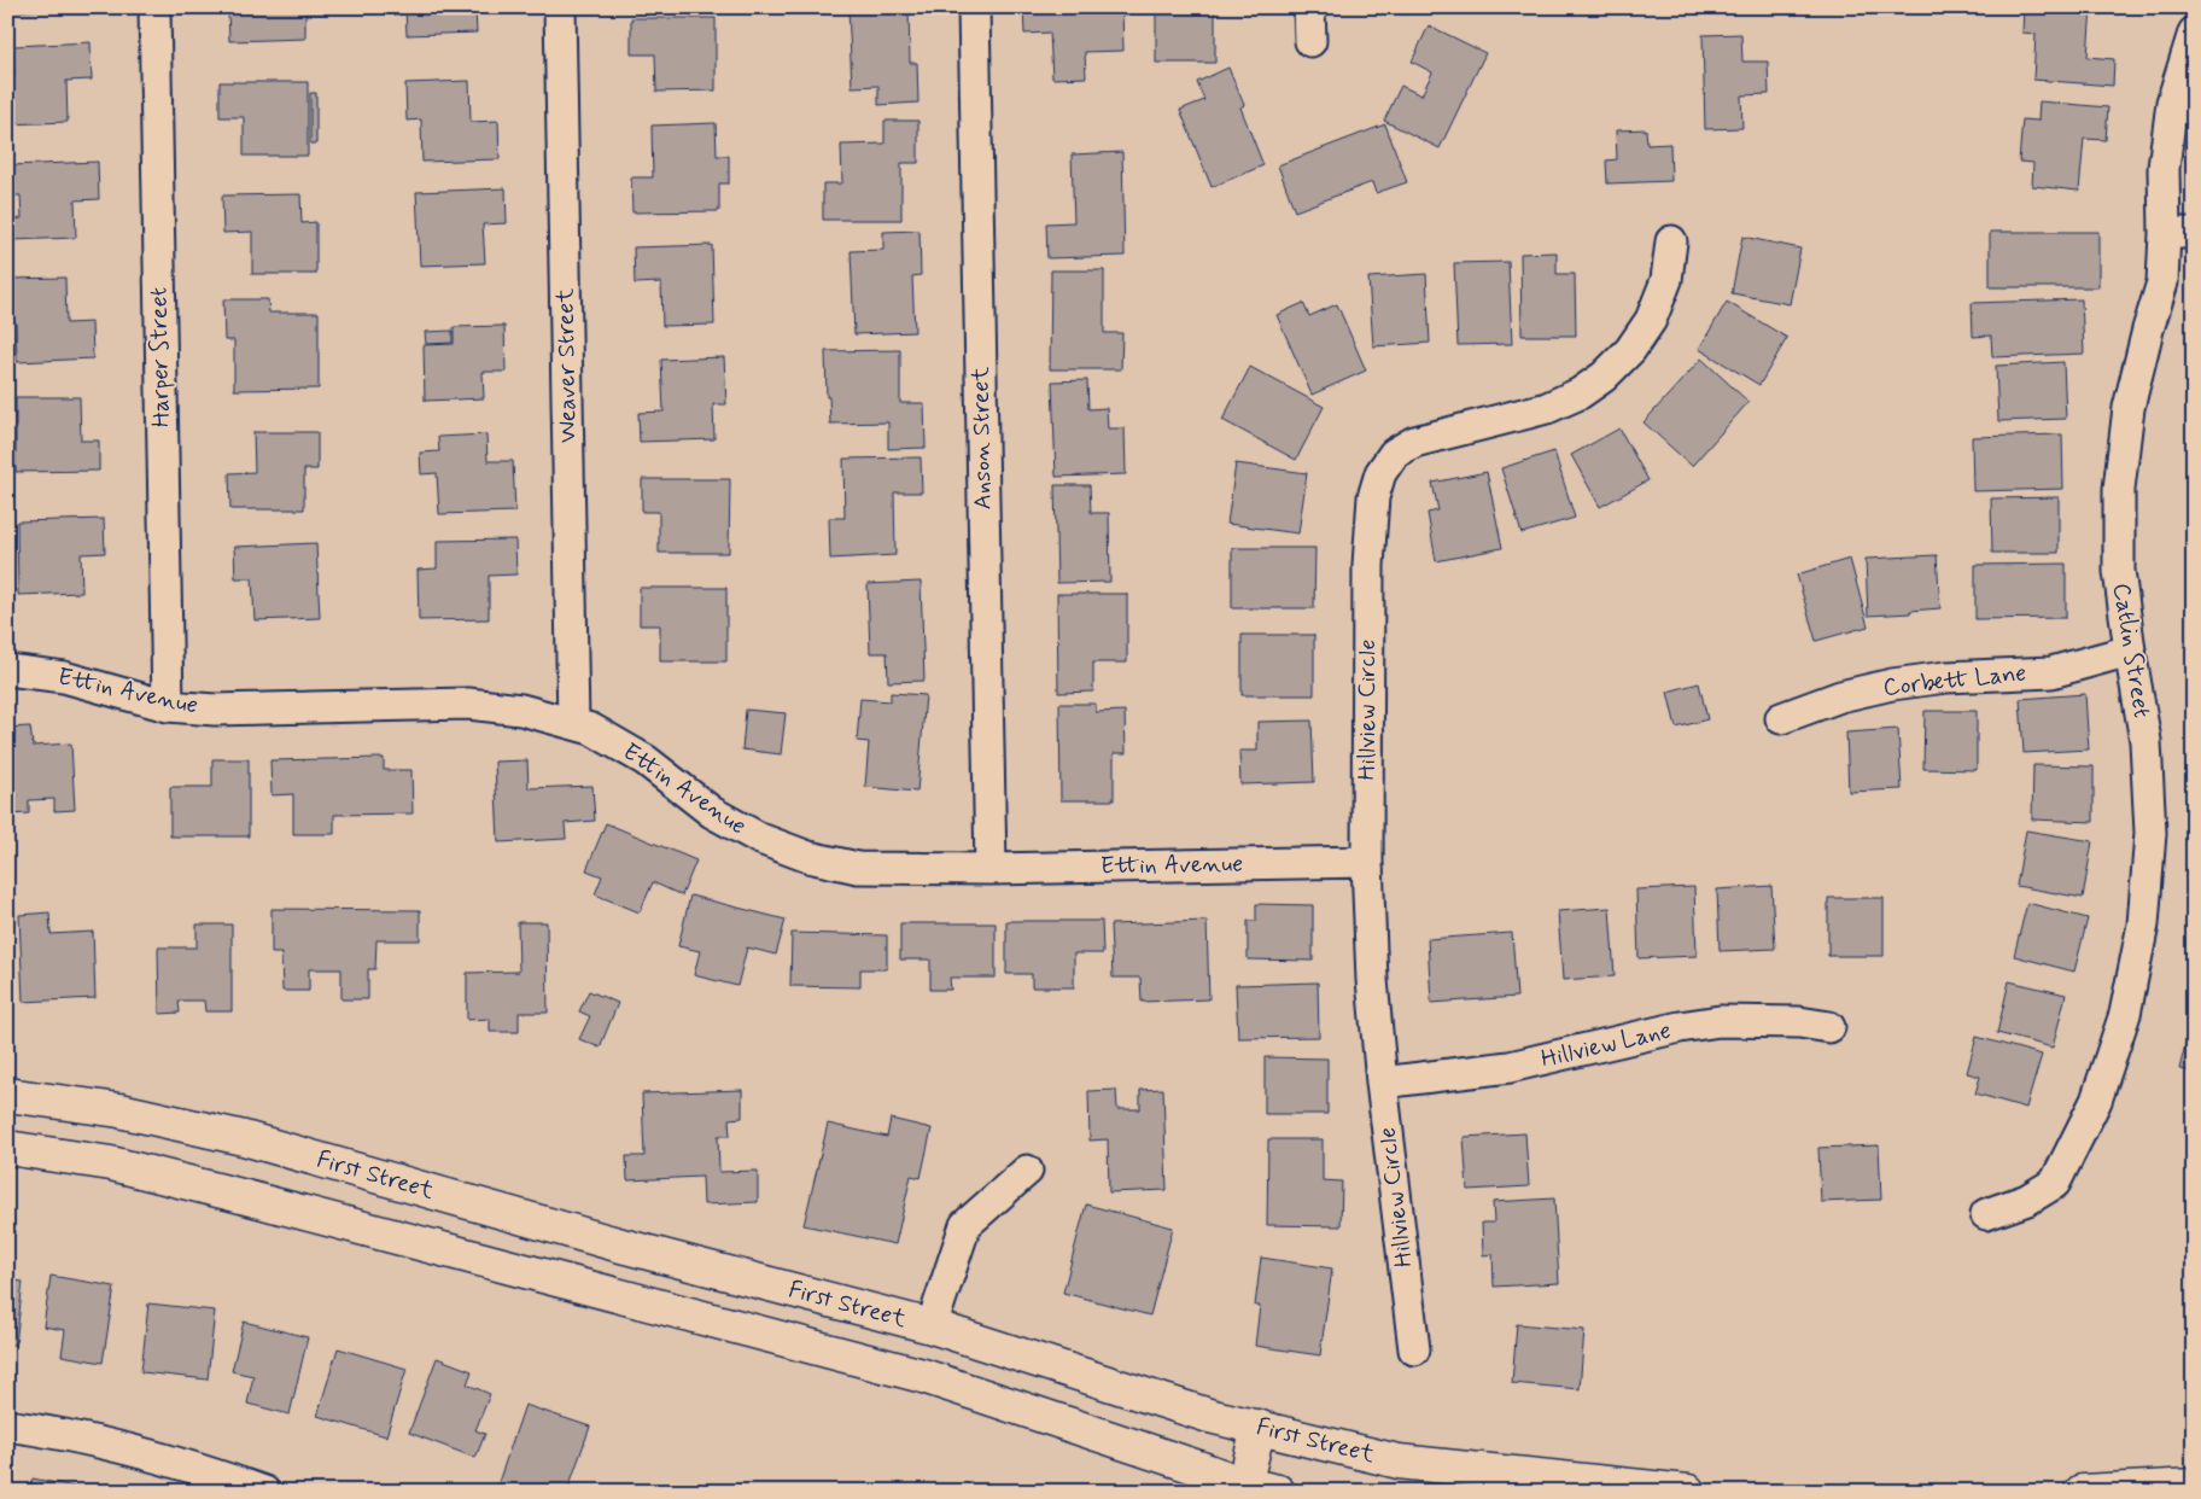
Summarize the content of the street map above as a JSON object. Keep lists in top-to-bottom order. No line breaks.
{"streets":{"main road":["First Street"],"street":["Harper Street","Weaver Street","Anson Street","Catlin Street","Corbett Lane","Ettin Avenue","Hillview Circle","Hillview Lane"]},"crossings":[["Harper Street","Ettin Avenue"],["Weaver Street","Ettin Avenue"],["Anson Street","Ettin Avenue"],["Catlin Street","Corbett Lane"],["Ettin Avenue","Hillview Circle"],["Hillview Circle","Hillview Lane"]]}
